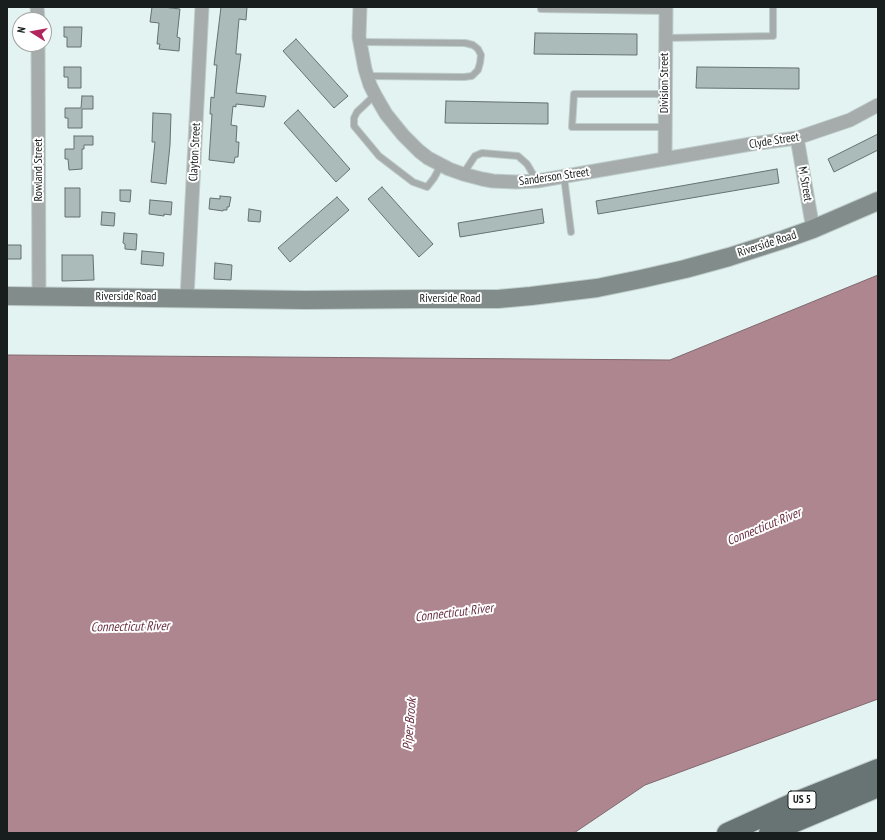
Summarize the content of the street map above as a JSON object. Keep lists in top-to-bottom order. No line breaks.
{"streets":{"main road":["US 5"],"street":["Division Street","Clyde Street","Clayton Street","Rowland Street","Sanderson Street","M Street","Riverside Road"]},"crossings":[["Division Street","Clyde Street"],["Division Street","Sanderson Street"],["Clyde Street","Sanderson Street"],["Clyde Street","M Street"],["Clayton Street","Riverside Road"],["Rowland Street","Riverside Road"],["M Street","Riverside Road"]],"water":["Connecticut River","Piper Brook"],"north":"left"}
